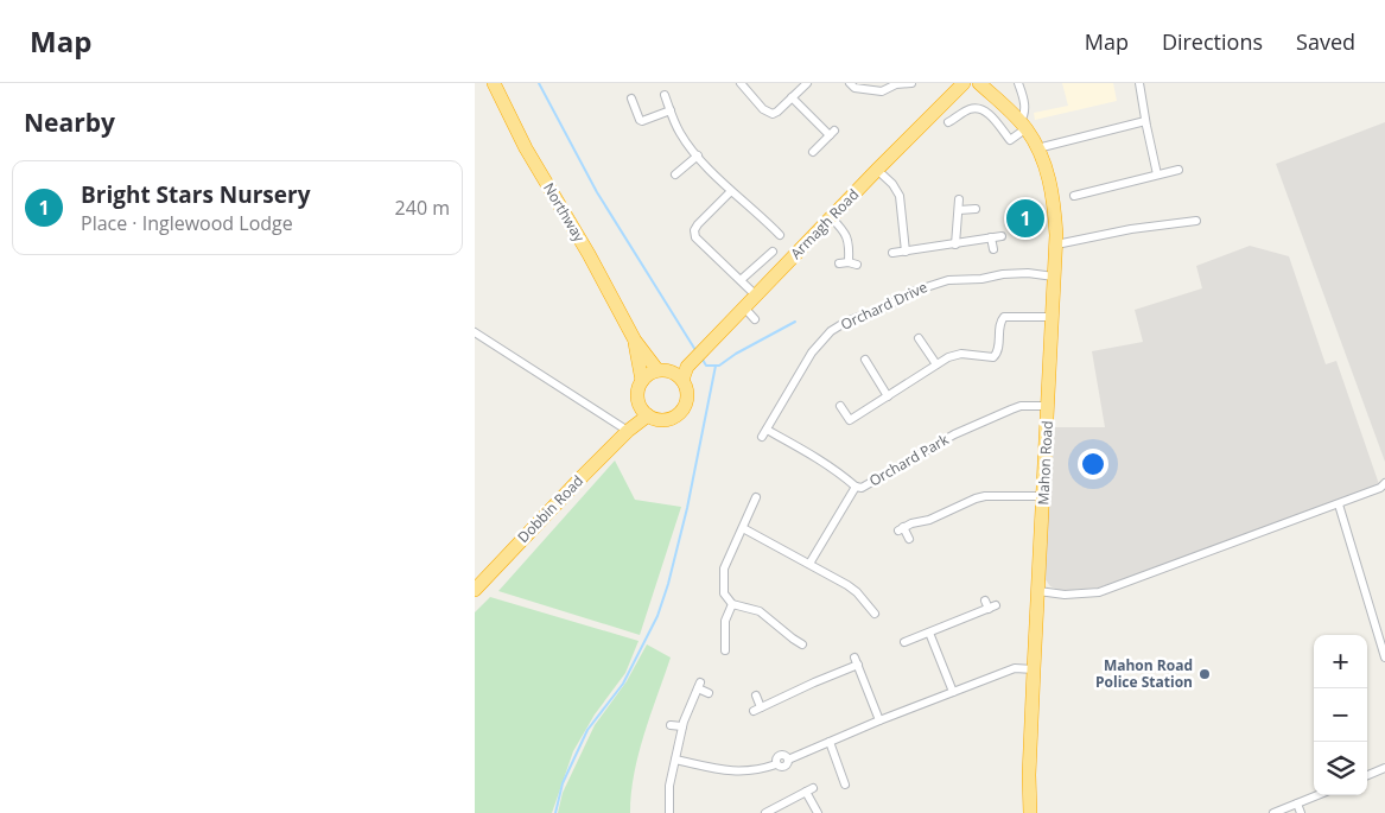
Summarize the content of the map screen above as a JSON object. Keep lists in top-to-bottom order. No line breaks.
{"streets":{"highway":["Northway","Armagh Road","Mahon Road","Dobbin Road"],"street":["Orchard Drive","Orchard Park"]},"crossings":[["Northway","Armagh Road"],["Northway","Dobbin Road"],["Armagh Road","Dobbin Road"],["Orchard Drive","Orchard Park"],["Orchard Drive","Mahon Road"],["Orchard Park","Mahon Road"]],"places":["Mahon Road Police Station"],"page":{"header":"Map","nav":["Map","Directions","Saved"],"heading":"Nearby","list":[{"mark":"1","name":"Bright Stars Nursery","note":"Place · Inglewood Lodge","value":"240 m"}],"pins":"1","map_buttons":["+","−"]}}
